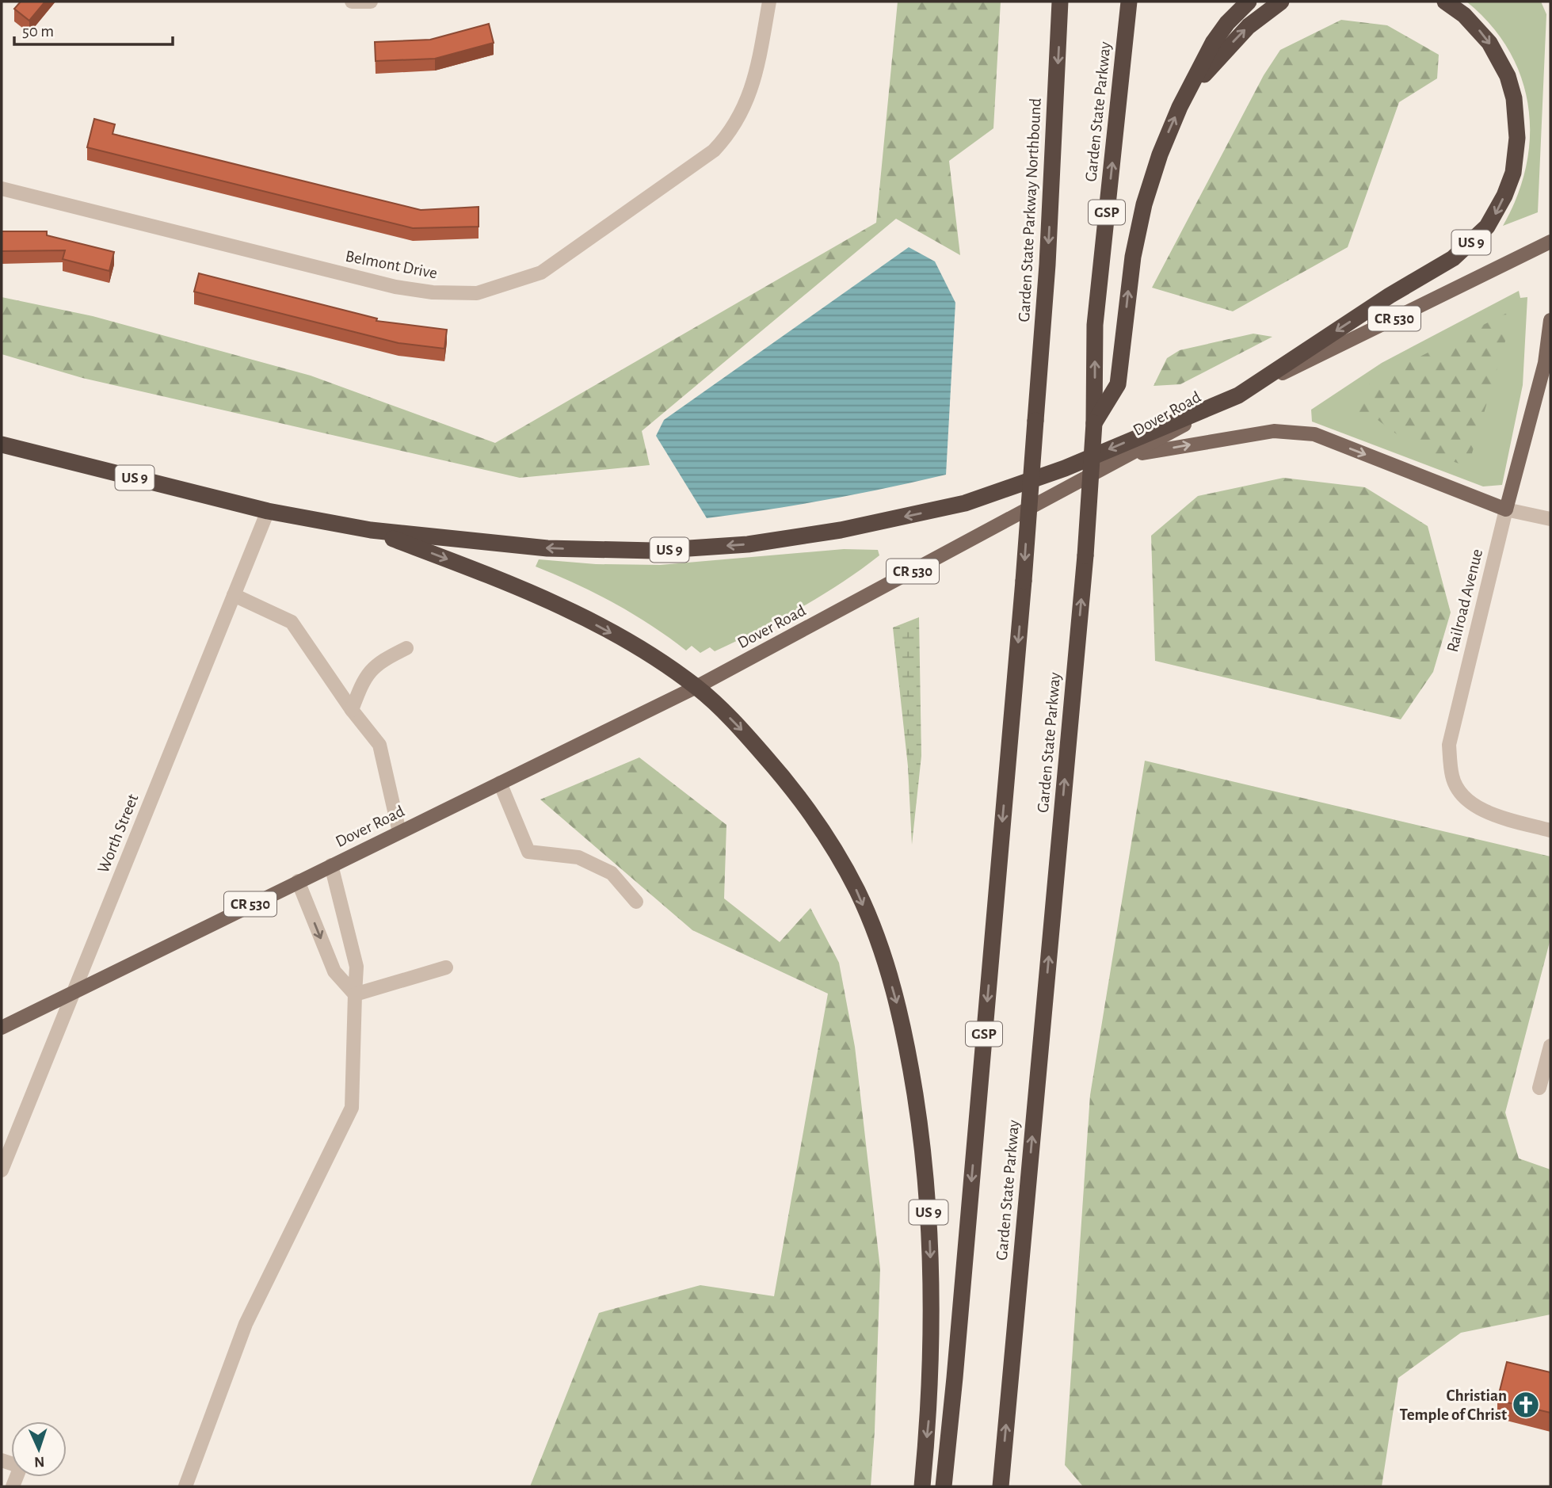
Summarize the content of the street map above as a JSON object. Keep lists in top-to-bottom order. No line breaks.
{"streets":{"highway":["Garden State Parkway","Garden State Parkway Northbound","GSP","US 9"],"main road":["CR 530","Dover Road","Railroad Avenue"],"street":["Belmont Drive","Worth Street"]},"crossings":[["US 9","Dover Road"],["US 9","Worth Street"],["Dover Road","Worth Street"]],"one_way":["Garden State Parkway","Garden State Parkway Northbound"],"places":{"church":["Christian Temple of Christ"]},"scale_bar":"50 m","north":"bottom"}
